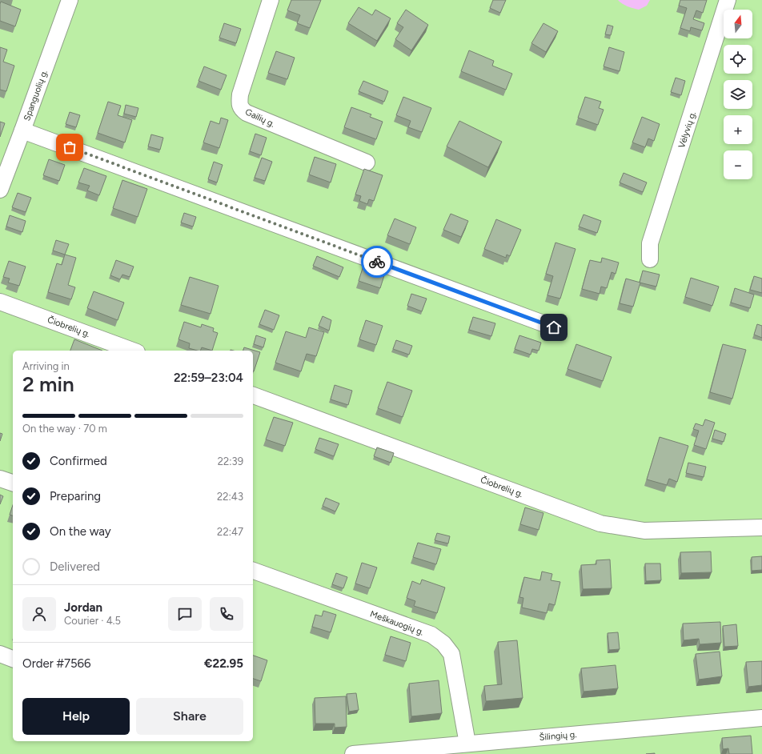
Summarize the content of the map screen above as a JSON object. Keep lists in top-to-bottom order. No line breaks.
{"streets":{"street":["Spanguolių g.","Gailių g.","Vėlyvių g.","Čiobrelių g.","Meškauogių g.","Šilingių g."]},"crossings":[["Meškauogių g.","Šilingių g."]],"north":"top","page":{"map_buttons":["+","−"],"heading":["2 min","Arriving in","22:59–23:04"],"panel":["Jordan","Courier · 4.5","Order #7566","€22.95"],"bar":"On the way · 70 m","list":[["Confirmed","22:39"],["Preparing","22:43"],["On the way","22:47"],"Delivered"],"buttons":["Help","Share"]}}
